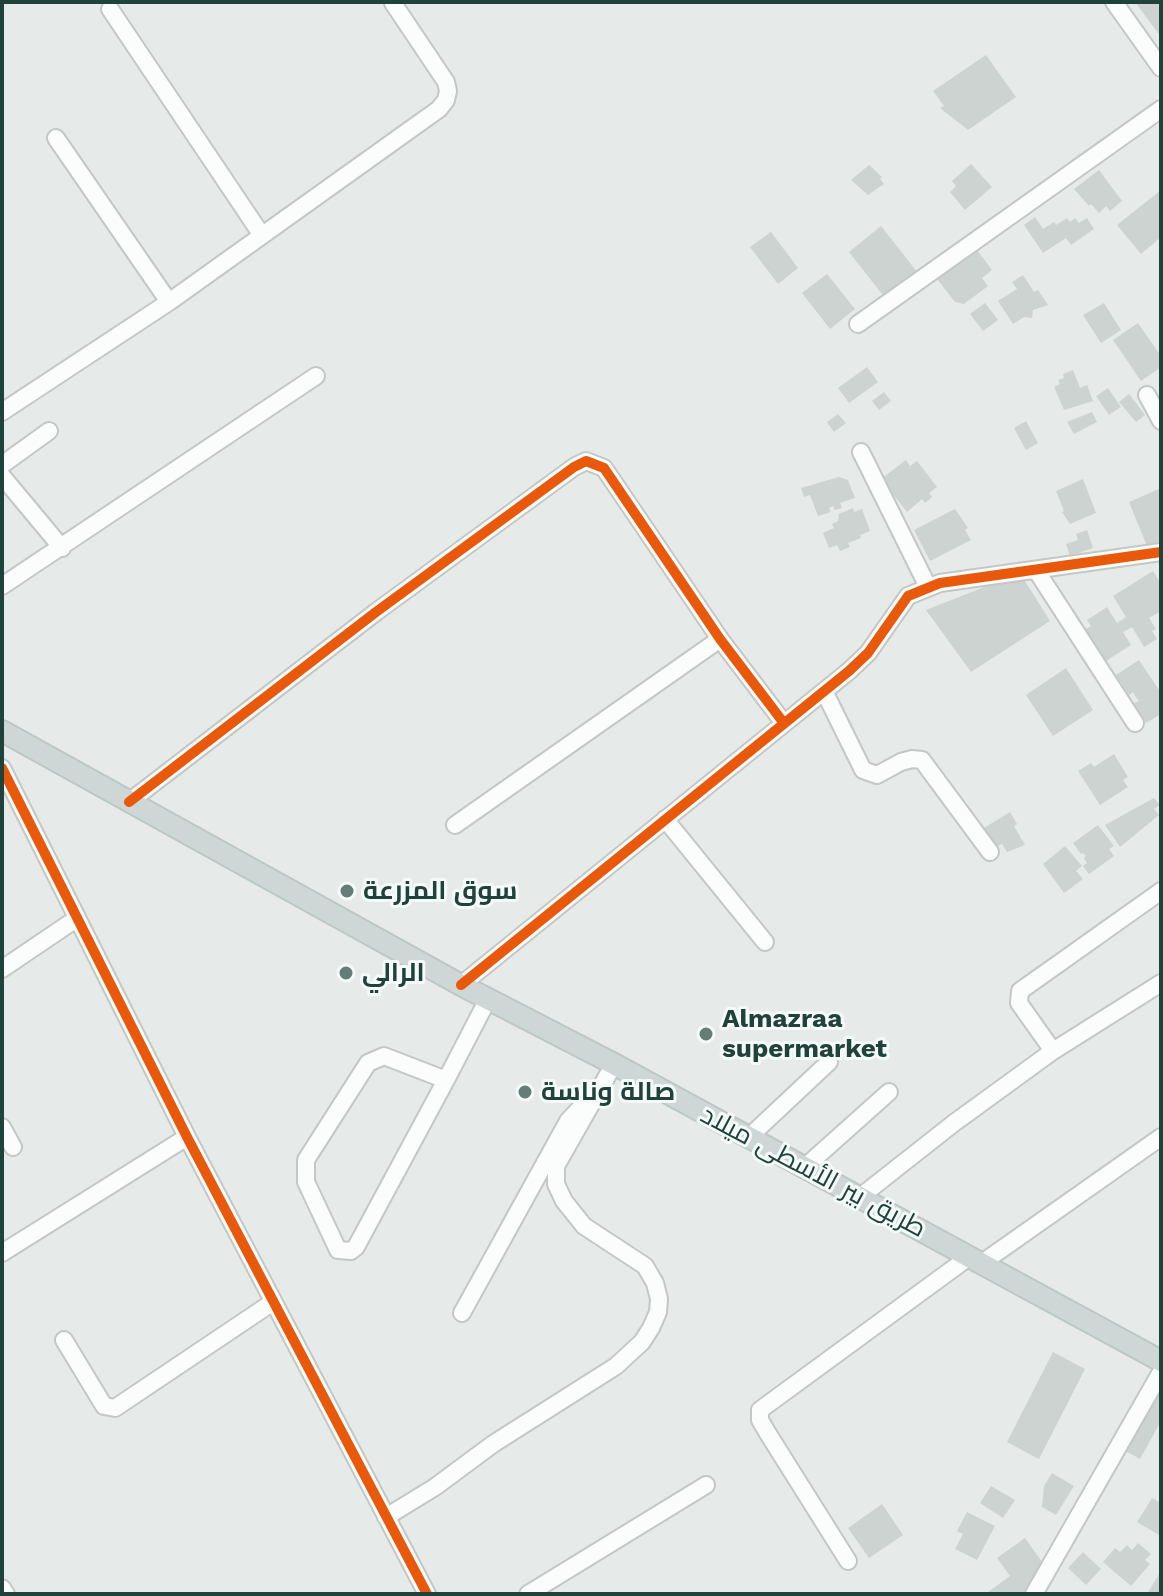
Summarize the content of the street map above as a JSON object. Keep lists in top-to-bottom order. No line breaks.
{"streets":{"main road":["طريق بير الأسطى ميلاد"]},"places":["سوق المزرعة","الرالي","Almazraa supermarket","صالة وناسة"]}
